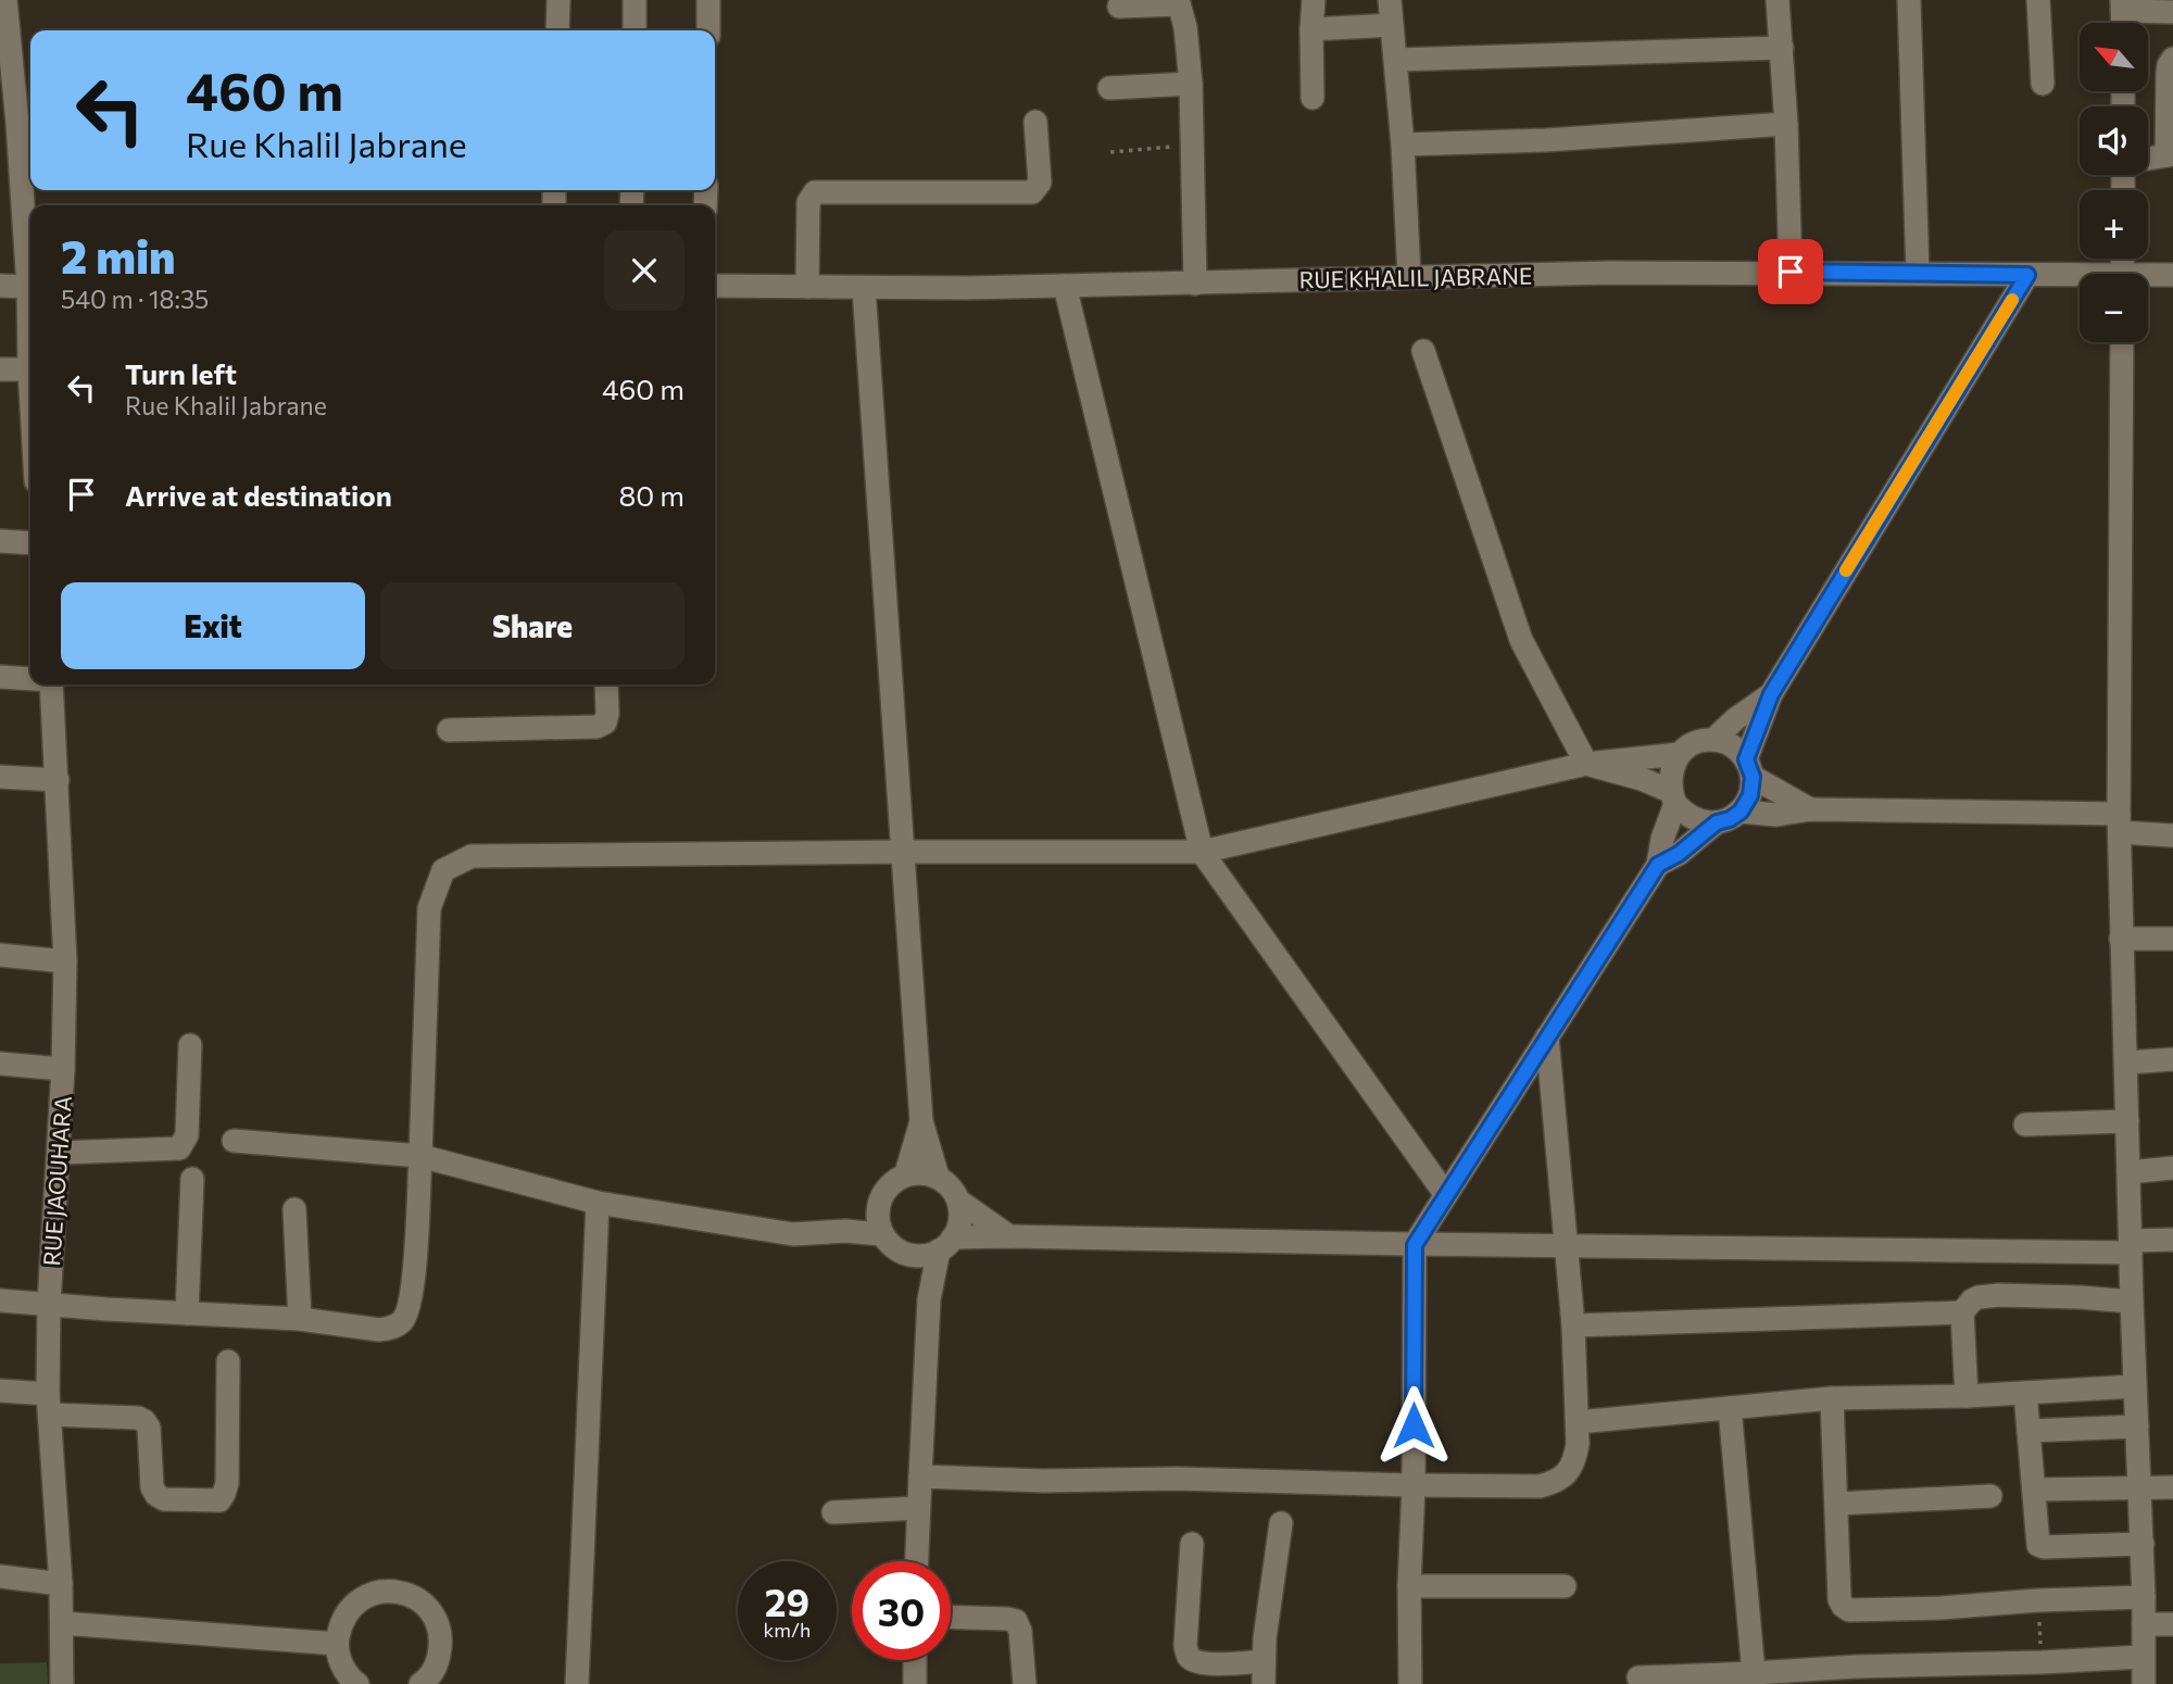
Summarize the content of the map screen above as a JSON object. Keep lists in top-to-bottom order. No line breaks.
{"streets":{"street":["RUE KHALIL JABRANE","RUE JAOUHARA"]},"north":"top left","page":{"map_buttons":["+","−"],"turn":["460 m","Rue Khalil Jabrane"],"heading":["2 min","540 m · 18:35"],"list":[{"name":"Turn left","note":"Rue Khalil Jabrane","value":"460 m"},{"name":"Arrive at destination","value":"80 m"}],"buttons":["Exit","Share"],"speed":"29 km/h","limit":"30"}}
